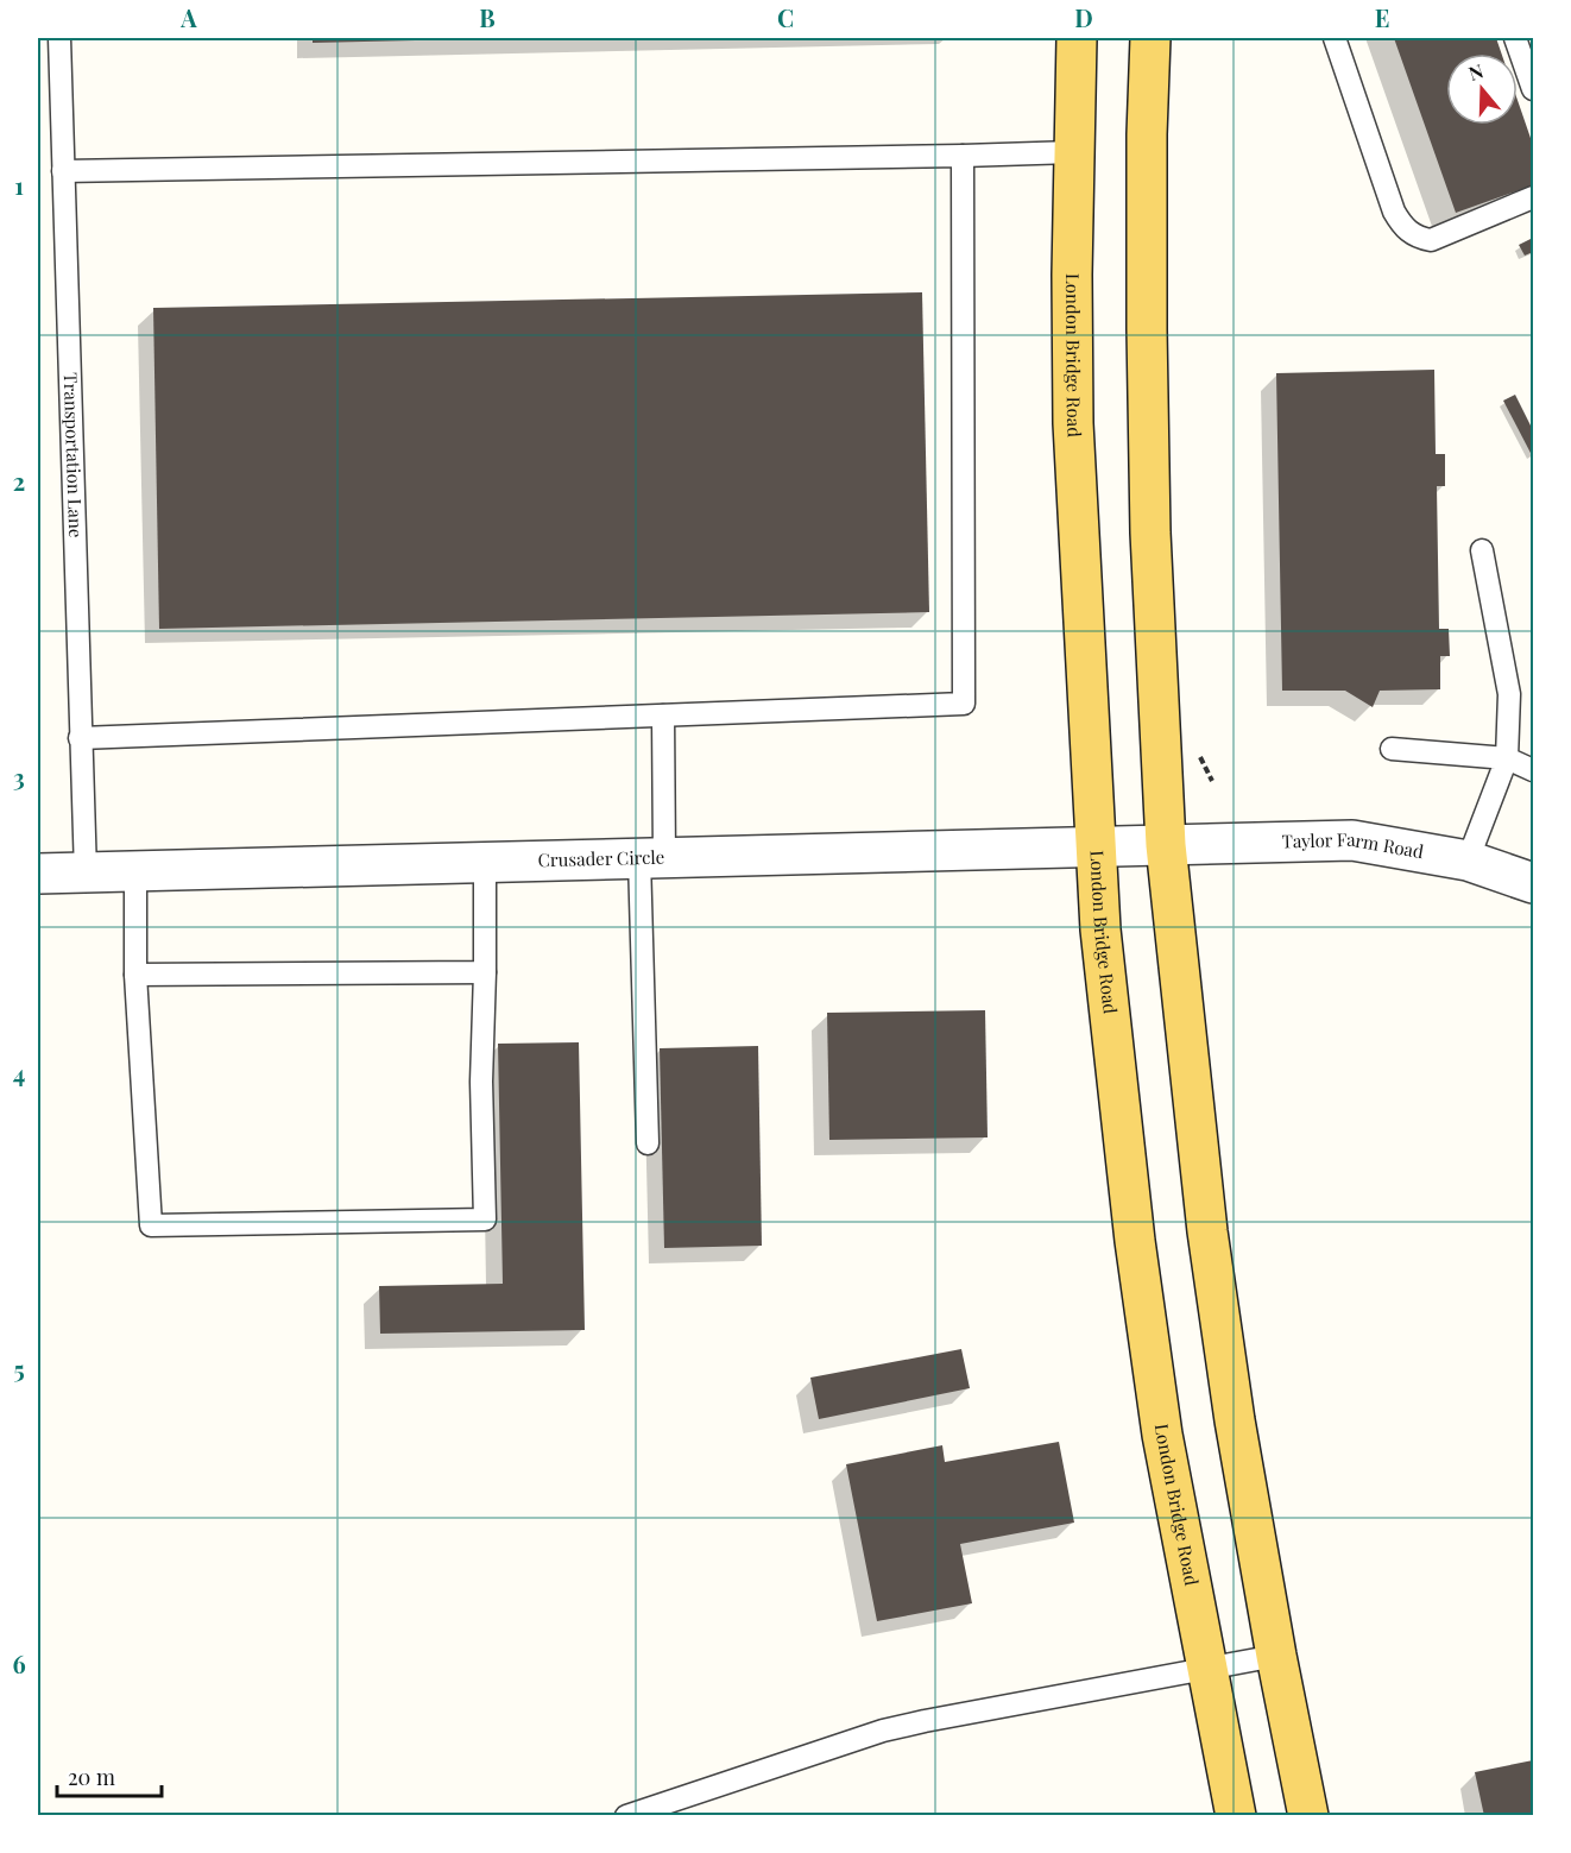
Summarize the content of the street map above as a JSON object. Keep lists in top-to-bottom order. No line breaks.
{"streets":{"main road":["London Bridge Road"],"street":["Taylor Farm Road","Crusader Circle"],"lane":["Transportation Lane"]},"crossings":[["London Bridge Road","Crusader Circle"],["Transportation Lane","Crusader Circle"],["Taylor Farm Road","Crusader Circle"]],"scale_bar":"20 m","north":"top","grid":{"columns":["A","B","C","D","E"],"rows":["1","2","3","4","5","6"]}}
